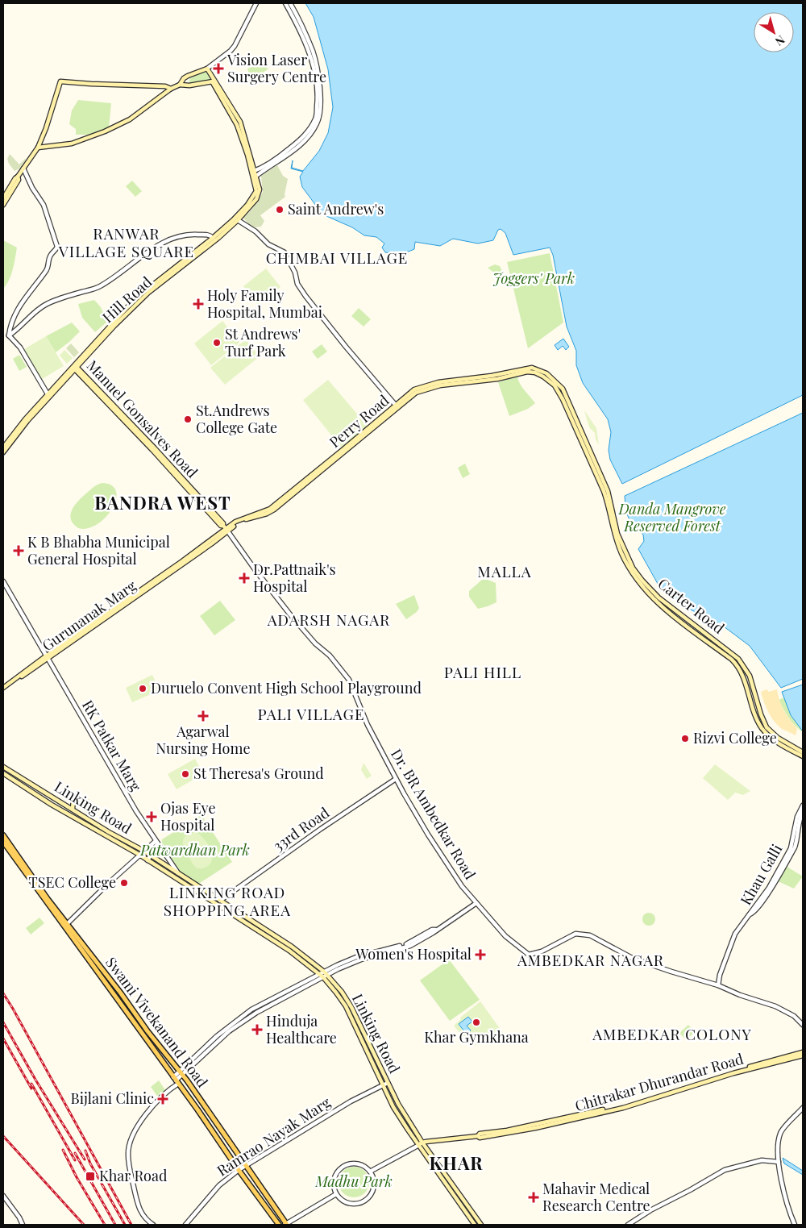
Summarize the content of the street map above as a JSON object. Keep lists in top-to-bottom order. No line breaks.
{"streets":{"main road":["Hill Road","Manuel Gonsalves Road","Perry Road","Carter Road","Gurunanak Marg","Linking Road","Swami Vivekanand Road","Chitrakar Dhurandar Road"],"street":["RK Patkar Marg","Dr. BR Ambedkar Road","33rd Road","Khau Galli","Ramrao Nayak Marg"]},"crossings":[["Hill Road","Manuel Gonsalves Road"],["Manuel Gonsalves Road","Perry Road"],["Manuel Gonsalves Road","Gurunanak Marg"],["Manuel Gonsalves Road","Dr. BR Ambedkar Road"],["Perry Road","Carter Road"],["Perry Road","Gurunanak Marg"],["Perry Road","Dr. BR Ambedkar Road"],["Gurunanak Marg","RK Patkar Marg"],["Gurunanak Marg","Dr. BR Ambedkar Road"],["RK Patkar Marg","Linking Road"],["Linking Road","33rd Road"],["Linking Road","Chitrakar Dhurandar Road"],["Linking Road","Ramrao Nayak Marg"],["Dr. BR Ambedkar Road","33rd Road"],["Swami Vivekanand Road","Ramrao Nayak Marg"]],"districts":["RANWAR VILLAGE SQUARE","CHIMBAI VILLAGE","BANDRA WEST","MALLA","ADARSH NAGAR","PALI HILL","PALI VILLAGE","LINKING ROAD SHOPPING AREA","AMBEDKAR NAGAR","AMBEDKAR COLONY","KHAR"],"parks":["Joggers' Park","Danda Mangrove Reserved Forest","Patwardhan Park","Madhu Park"],"places":{"health":["Vision Laser Surgery Centre","Holy Family Hospital, Mumbai","K B Bhabha Municipal General Hospital","Dr.Pattnaik's Hospital","Agarwal Nursing Home","Ojas Eye Hospital","Women's Hospital","Hinduja Healthcare","Bijlani Clinic","Mahavir Medical Research Centre"],"other":["Saint Andrew's","St Andrews' Turf Park","St.Andrews College Gate","Duruelo Convent High School Playground","Rizvi College","St Theresa's Ground","TSEC College","Khar Gymkhana"],"transit":["Khar Road"]},"north":"bottom right"}
